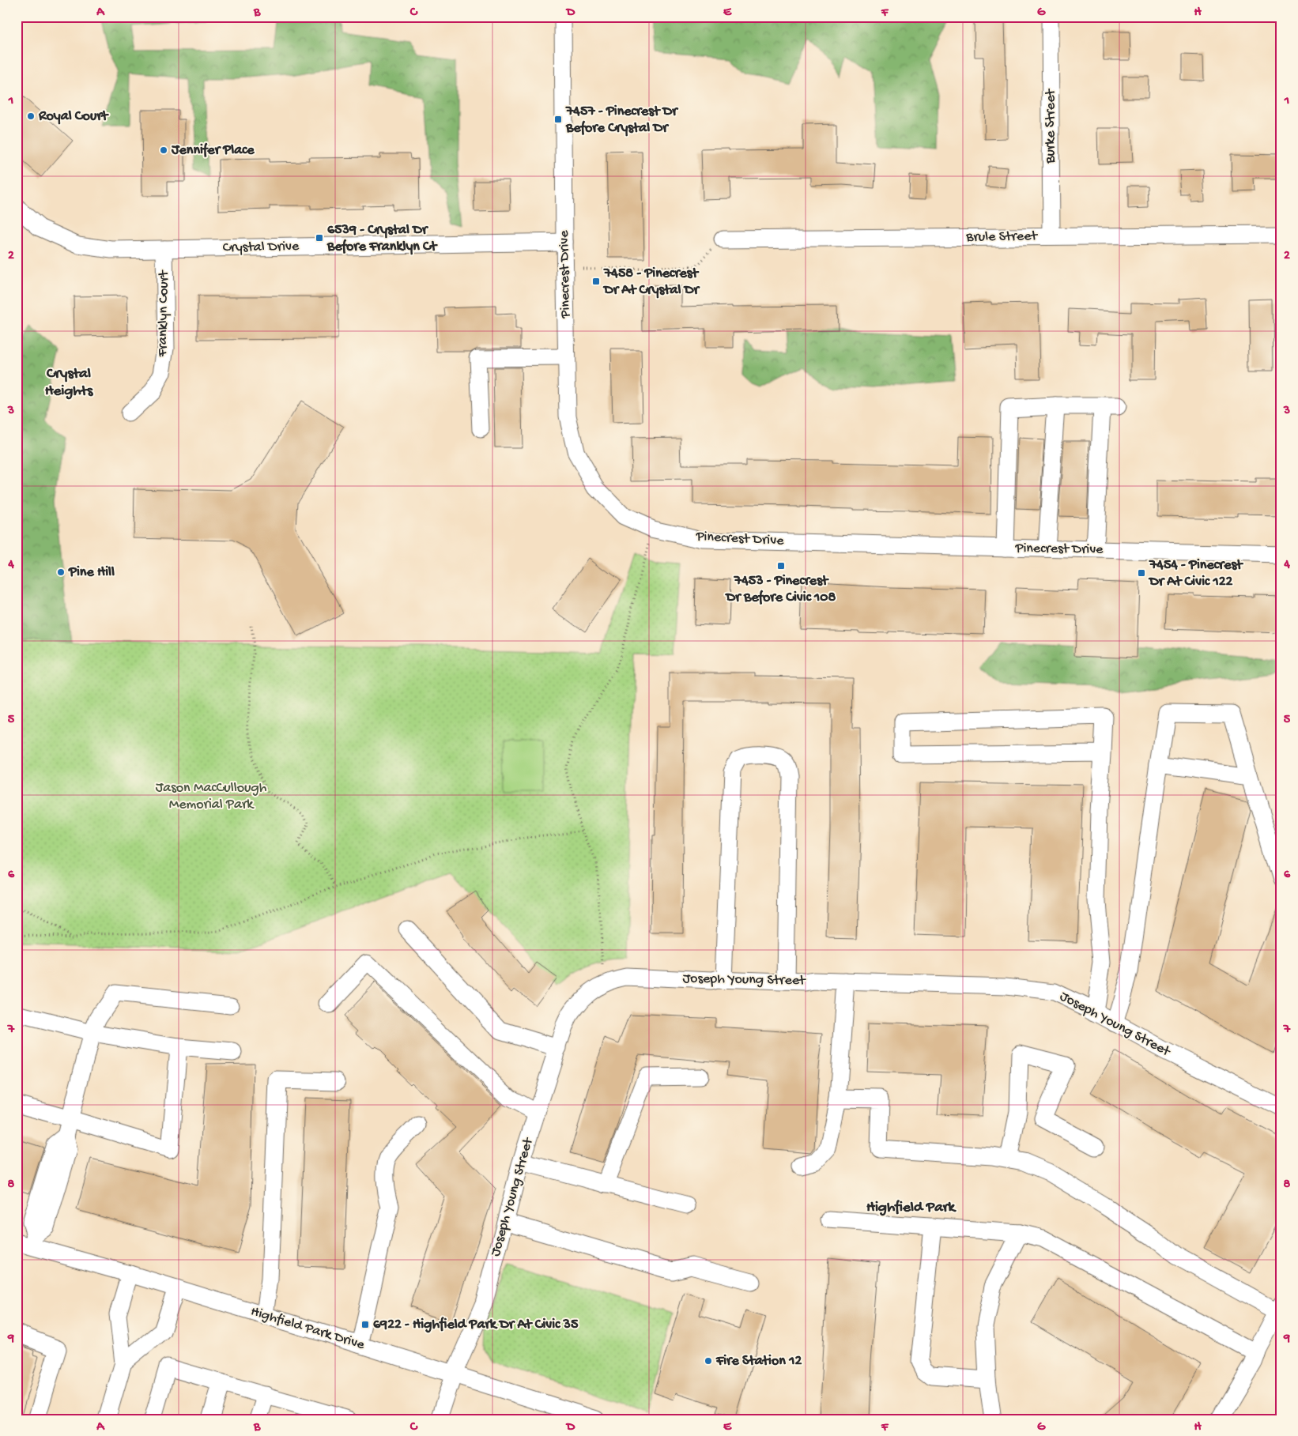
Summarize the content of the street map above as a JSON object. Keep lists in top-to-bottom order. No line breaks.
{"streets":{"street":["Burke Street","Brule Street","Crystal Drive","Pinecrest Drive","Franklyn Court","Joseph Young Street","Highfield Park Drive"]},"crossings":[["Burke Street","Brule Street"],["Crystal Drive","Pinecrest Drive"],["Crystal Drive","Franklyn Court"],["Joseph Young Street","Highfield Park Drive"]],"districts":["Crystal Heights","Highfield Park"],"parks":["Jason MacCullough Memorial Park"],"places":{"other":["Royal Court","Jennifer Place","Pine Hill","Fire Station 12"],"transit":["7457 - Pinecrest Dr Before Crystal Dr","6539 - Crystal Dr Before Franklyn Ct","7458 - Pinecrest Dr At Crystal Dr","7453 - Pinecrest Dr Before Civic 108","7454 - Pinecrest Dr At Civic 122","6922 - Highfield Park Dr At Civic 35"]},"grid":{"columns":["A","B","C","D","E","F","G","H"],"rows":["1","2","3","4","5","6","7","8","9"]}}
